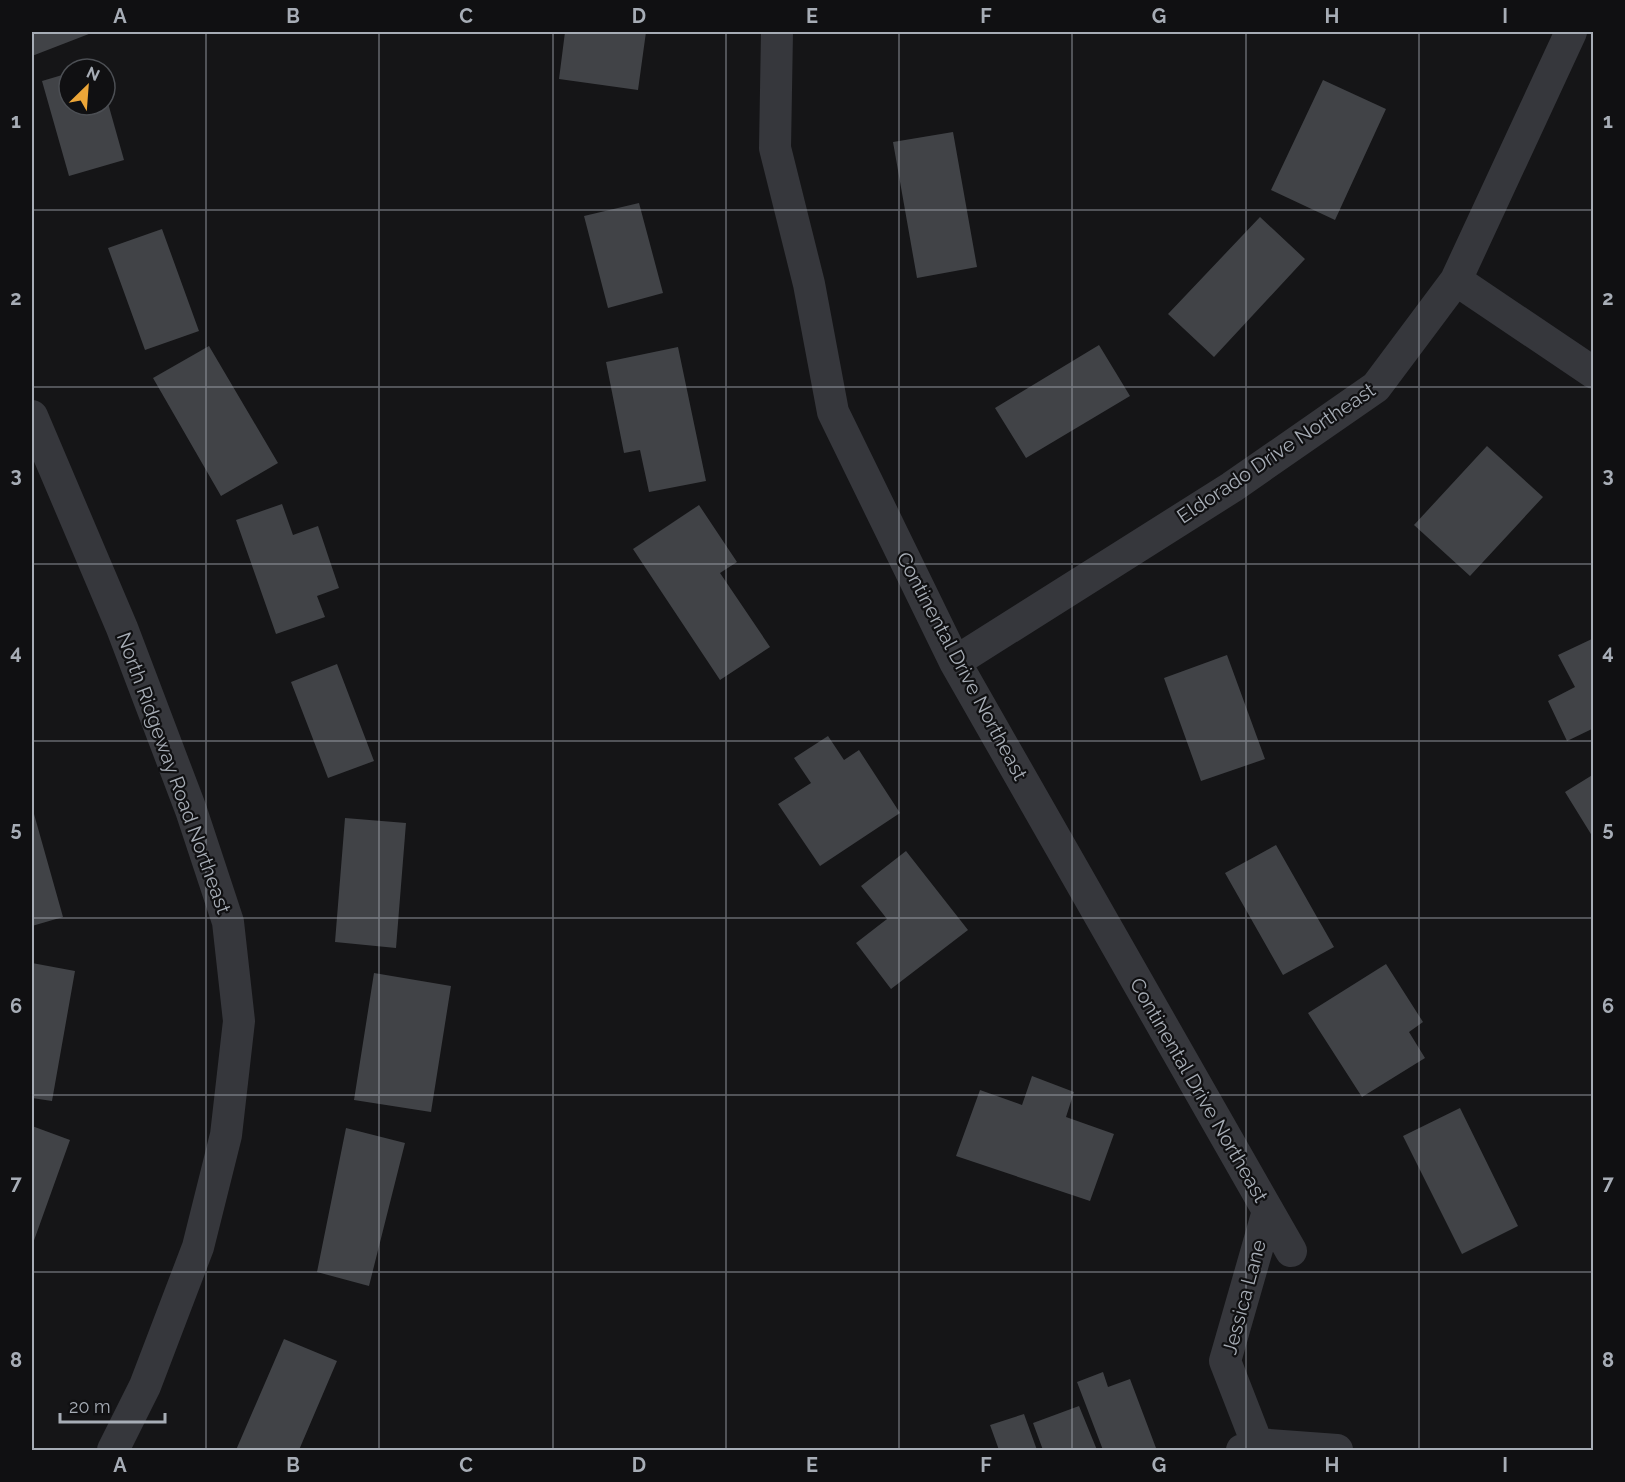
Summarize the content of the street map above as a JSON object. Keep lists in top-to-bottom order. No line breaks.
{"streets":{"street":["Eldorado Drive Northeast","Continental Drive Northeast","North Ridgeway Road Northeast","Jessica Lane"]},"crossings":[["Eldorado Drive Northeast","Continental Drive Northeast"],["Continental Drive Northeast","Jessica Lane"]],"scale_bar":"20 m","north":"top right","grid":{"columns":["A","B","C","D","E","F","G","H","I"],"rows":["1","2","3","4","5","6","7","8"]}}
